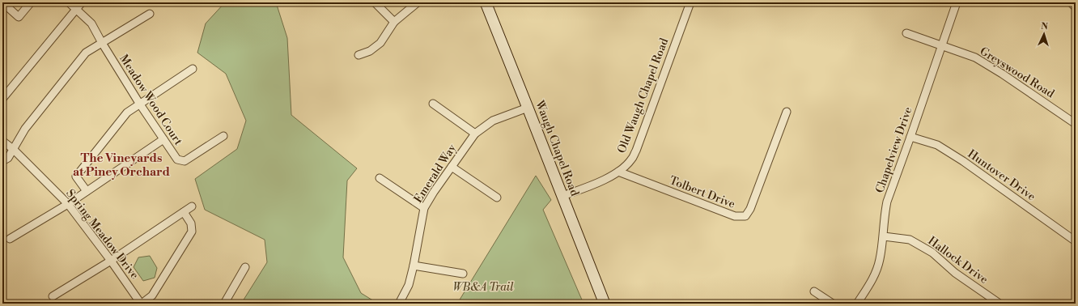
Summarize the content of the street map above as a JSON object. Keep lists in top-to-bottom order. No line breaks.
{"streets":{"main road":["Waugh Chapel Road"],"street":["Greyswood Road","Old Waugh Chapel Road","Meadow Wood Court","Chapelview Drive","Emerald Way","Huntover Drive","Tolbert Drive","Spring Meadow Drive","Hallock Drive"]},"crossings":[["Greyswood Road","Chapelview Drive"],["Old Waugh Chapel Road","Waugh Chapel Road"],["Old Waugh Chapel Road","Tolbert Drive"],["Waugh Chapel Road","Emerald Way"],["Chapelview Drive","Huntover Drive"],["Chapelview Drive","Hallock Drive"]],"districts":["The Vineyards at Piney Orchard"],"parks":["WB&A Trail"],"north":"top"}
